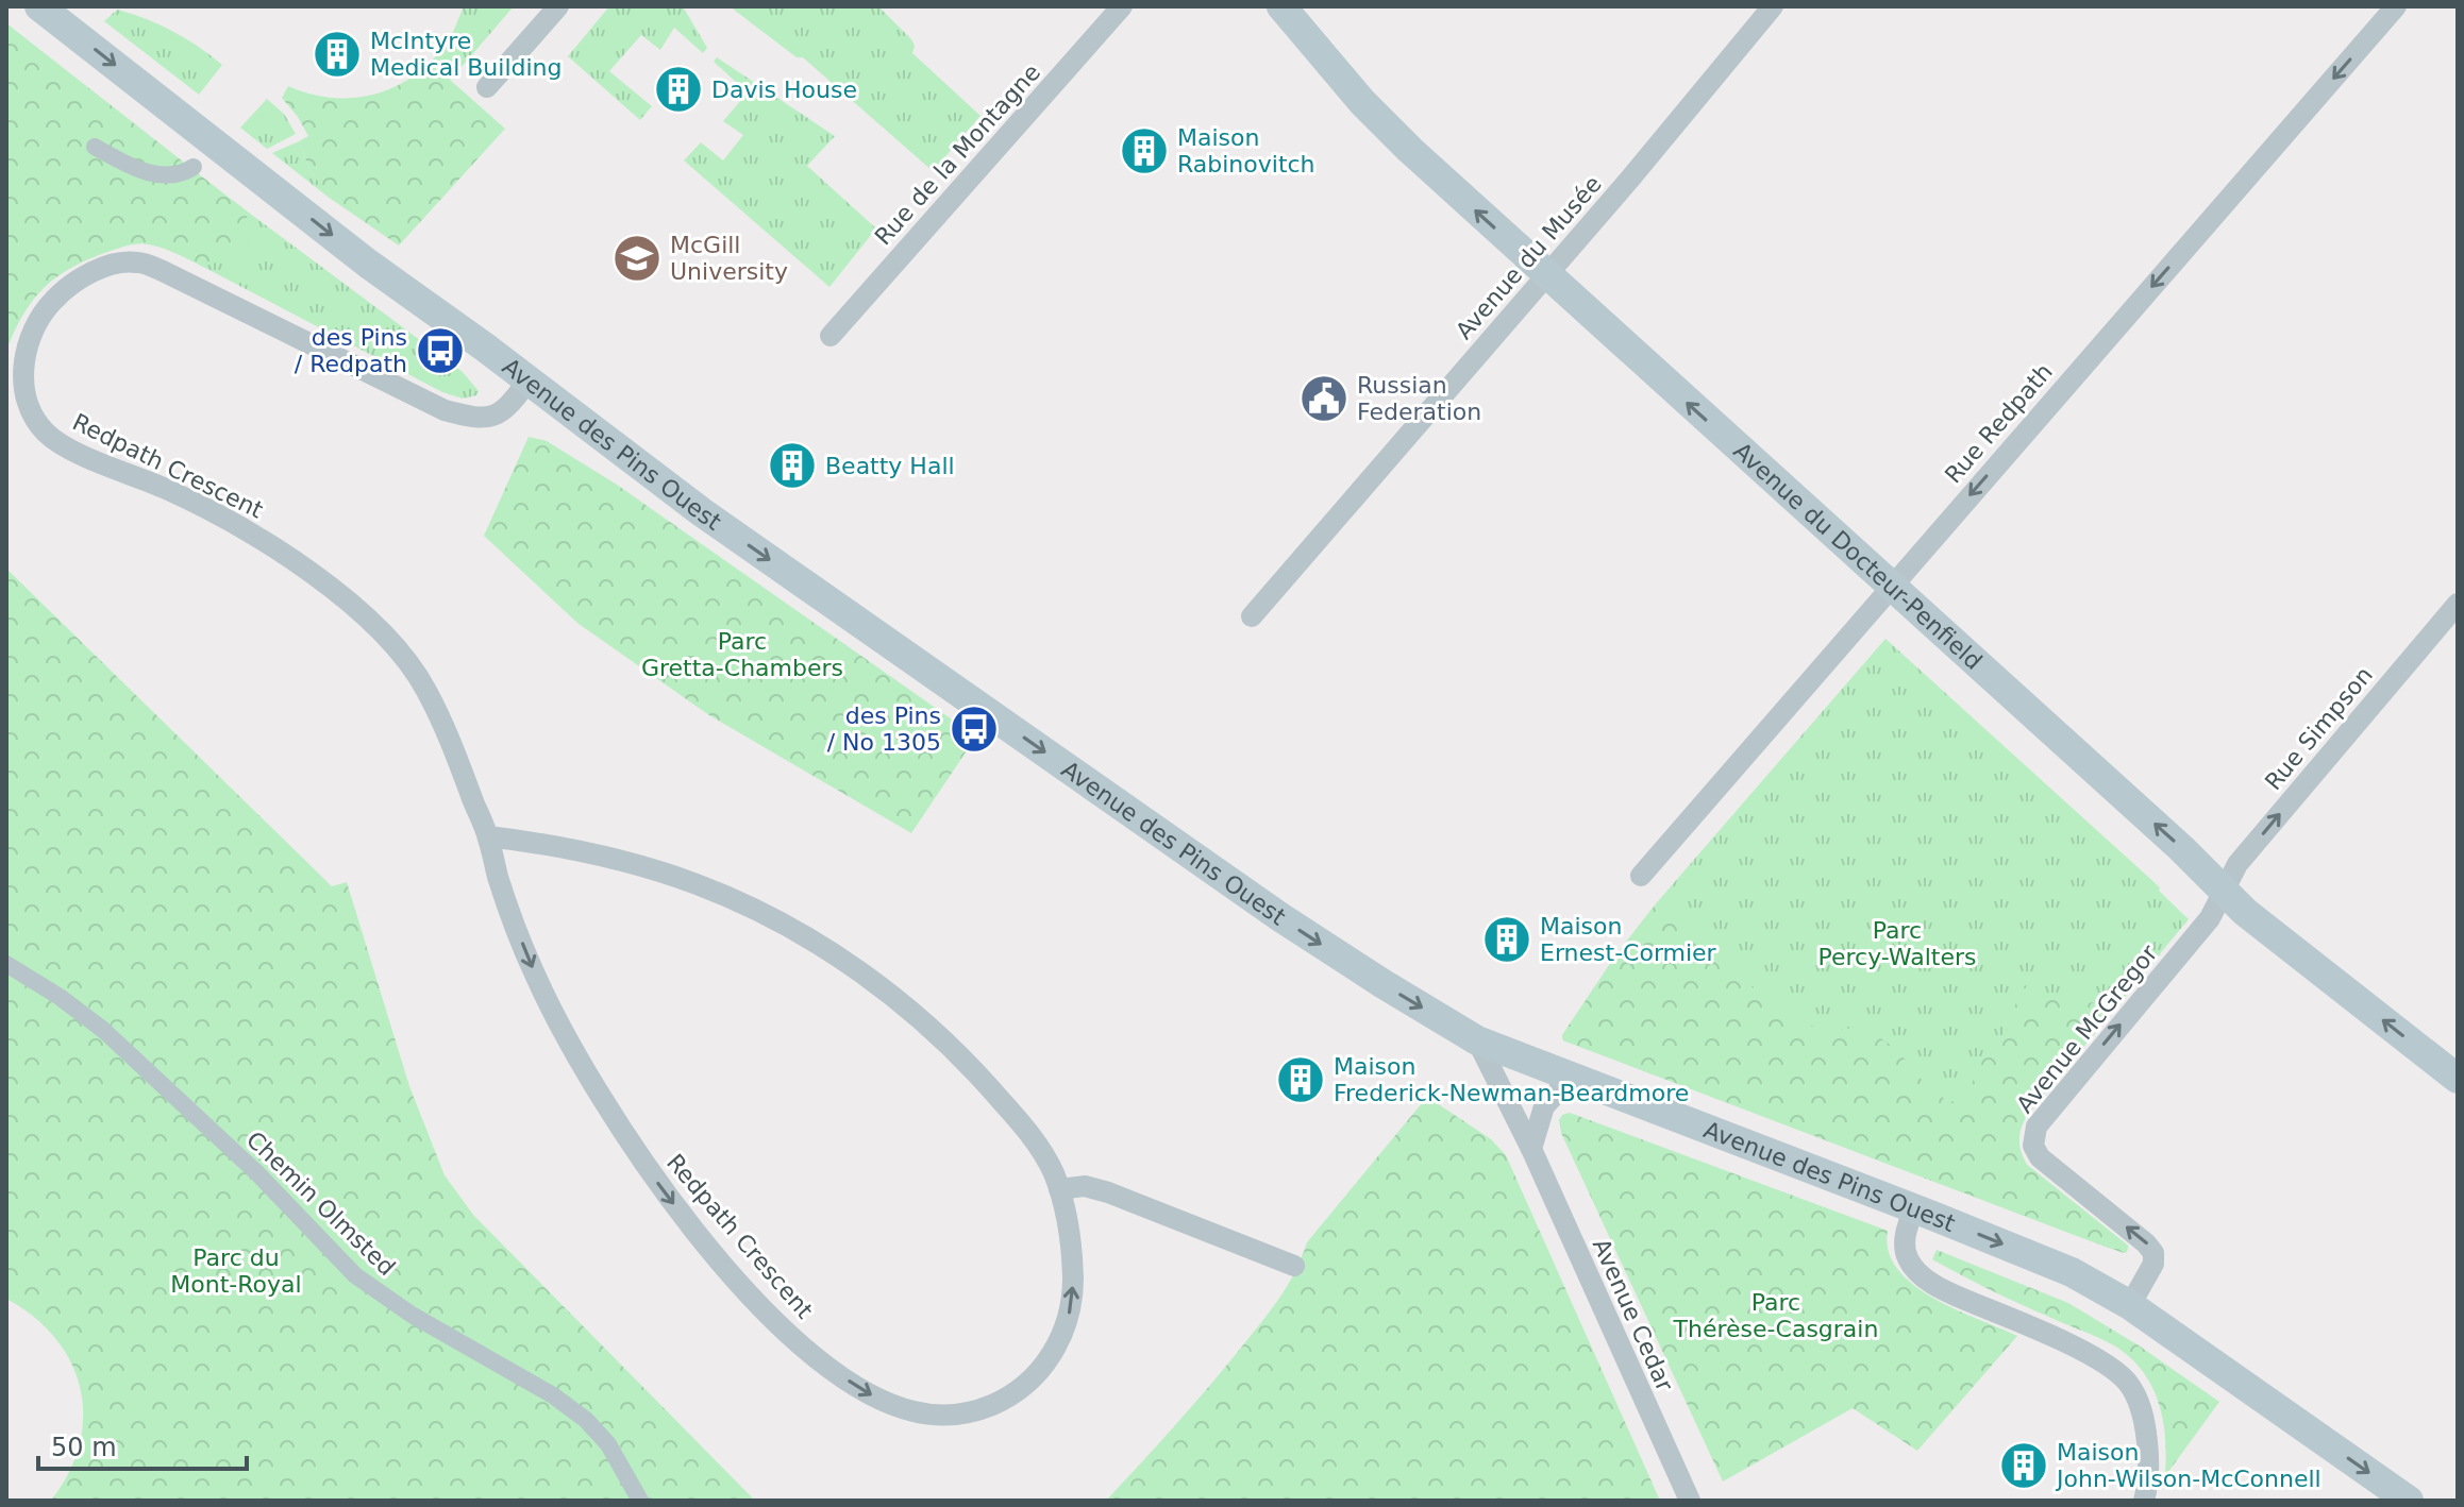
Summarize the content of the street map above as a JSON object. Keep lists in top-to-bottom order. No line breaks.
{"streets":{"main road":["Avenue des Pins Ouest","Avenue du Docteur-Penfield"],"street":["Rue de la Montagne","Avenue du Musée","Rue Redpath","Redpath Crescent","Rue Simpson","Avenue McGregor","Chemin Olmsted","Avenue Cedar"]},"crossings":[["Avenue du Musée","Avenue du Docteur-Penfield"],["Rue Redpath","Avenue du Docteur-Penfield"],["Avenue des Pins Ouest","Redpath Crescent"],["Avenue des Pins Ouest","Avenue McGregor"],["Avenue des Pins Ouest","Avenue Cedar"],["Avenue du Docteur-Penfield","Rue Simpson"],["Avenue du Docteur-Penfield","Avenue McGregor"],["Rue Simpson","Avenue McGregor"]],"one_way":["Rue Redpath","Avenue des Pins Ouest","Avenue du Docteur-Penfield","Rue Simpson"],"parks":["Parc Gretta-Chambers","Parc Percy-Walters","Parc du Mont-Royal","Parc Thérèse-Casgrain"],"places":{"building":["McIntyre Medical Building","Davis House","Maison Rabinovitch","Beatty Hall","Maison Ernest-Cormier","Maison Frederick-Newman-Beardmore","Maison John-Wilson-McConnell"],"school or university":["McGill University"],"bus stop":["des Pins / Redpath","des Pins / No 1305"],"public building":["Russian Federation"]},"scale_bar":"50 m"}
